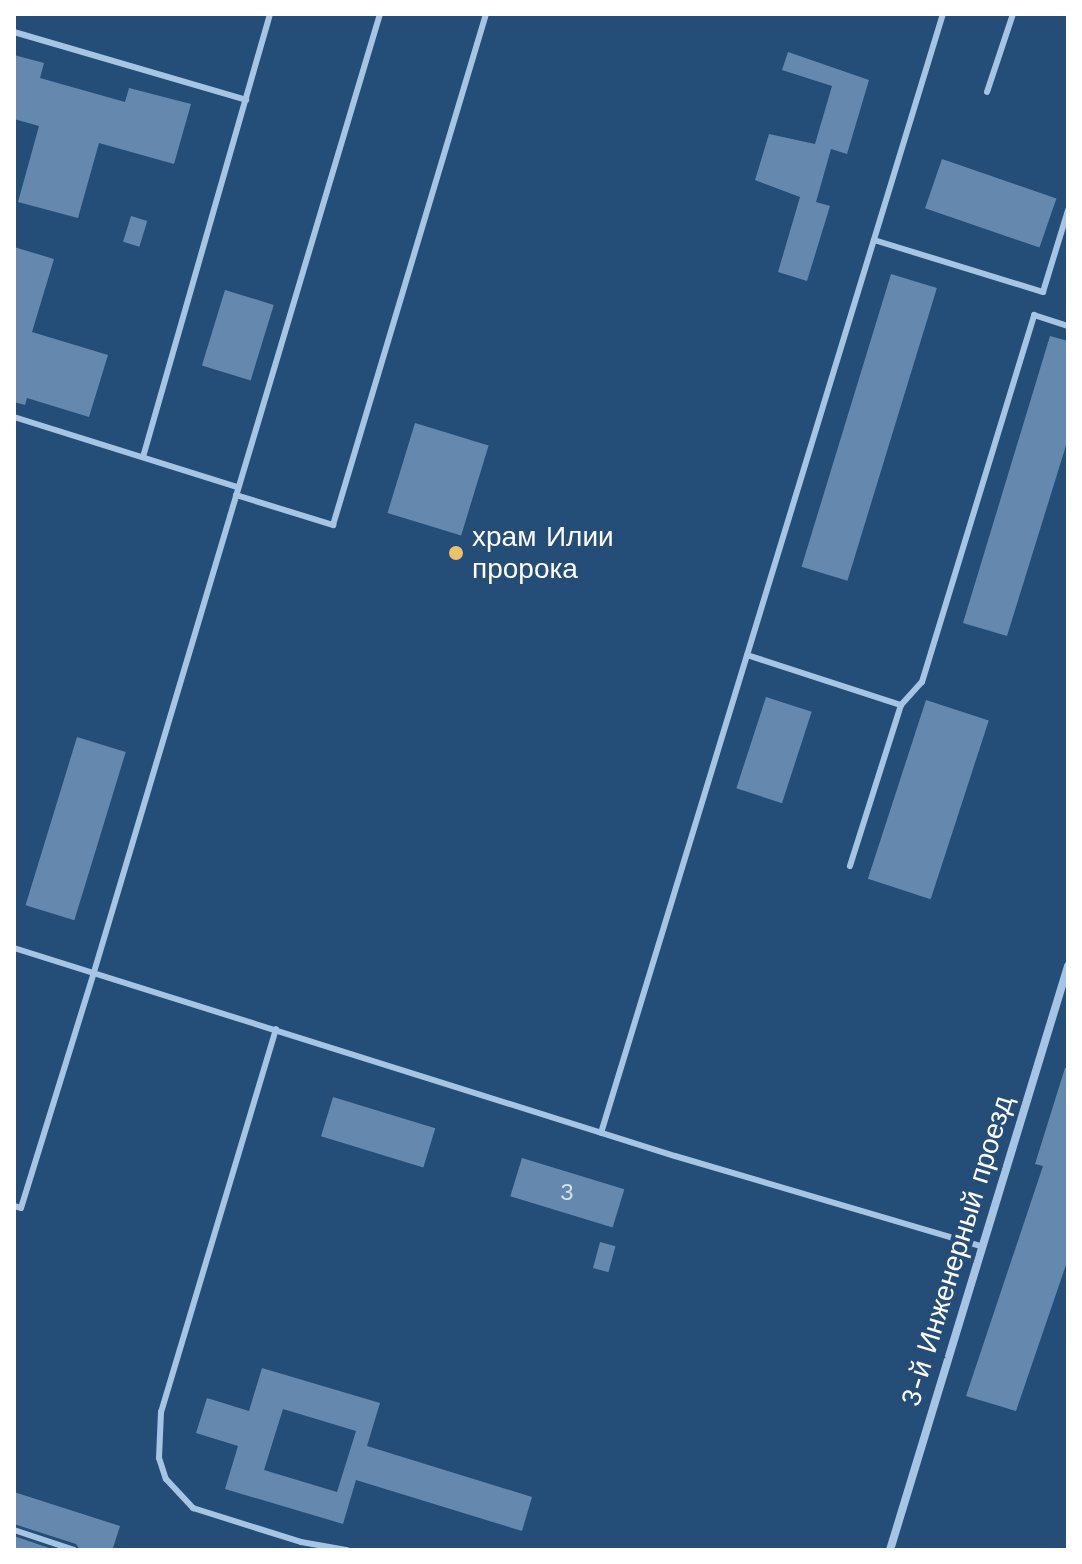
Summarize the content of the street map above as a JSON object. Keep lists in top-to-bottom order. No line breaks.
{"streets":{"street":["3-й Инженерный проезд"]},"places":["храм Илии пророка"],"house_numbers":["3"]}
